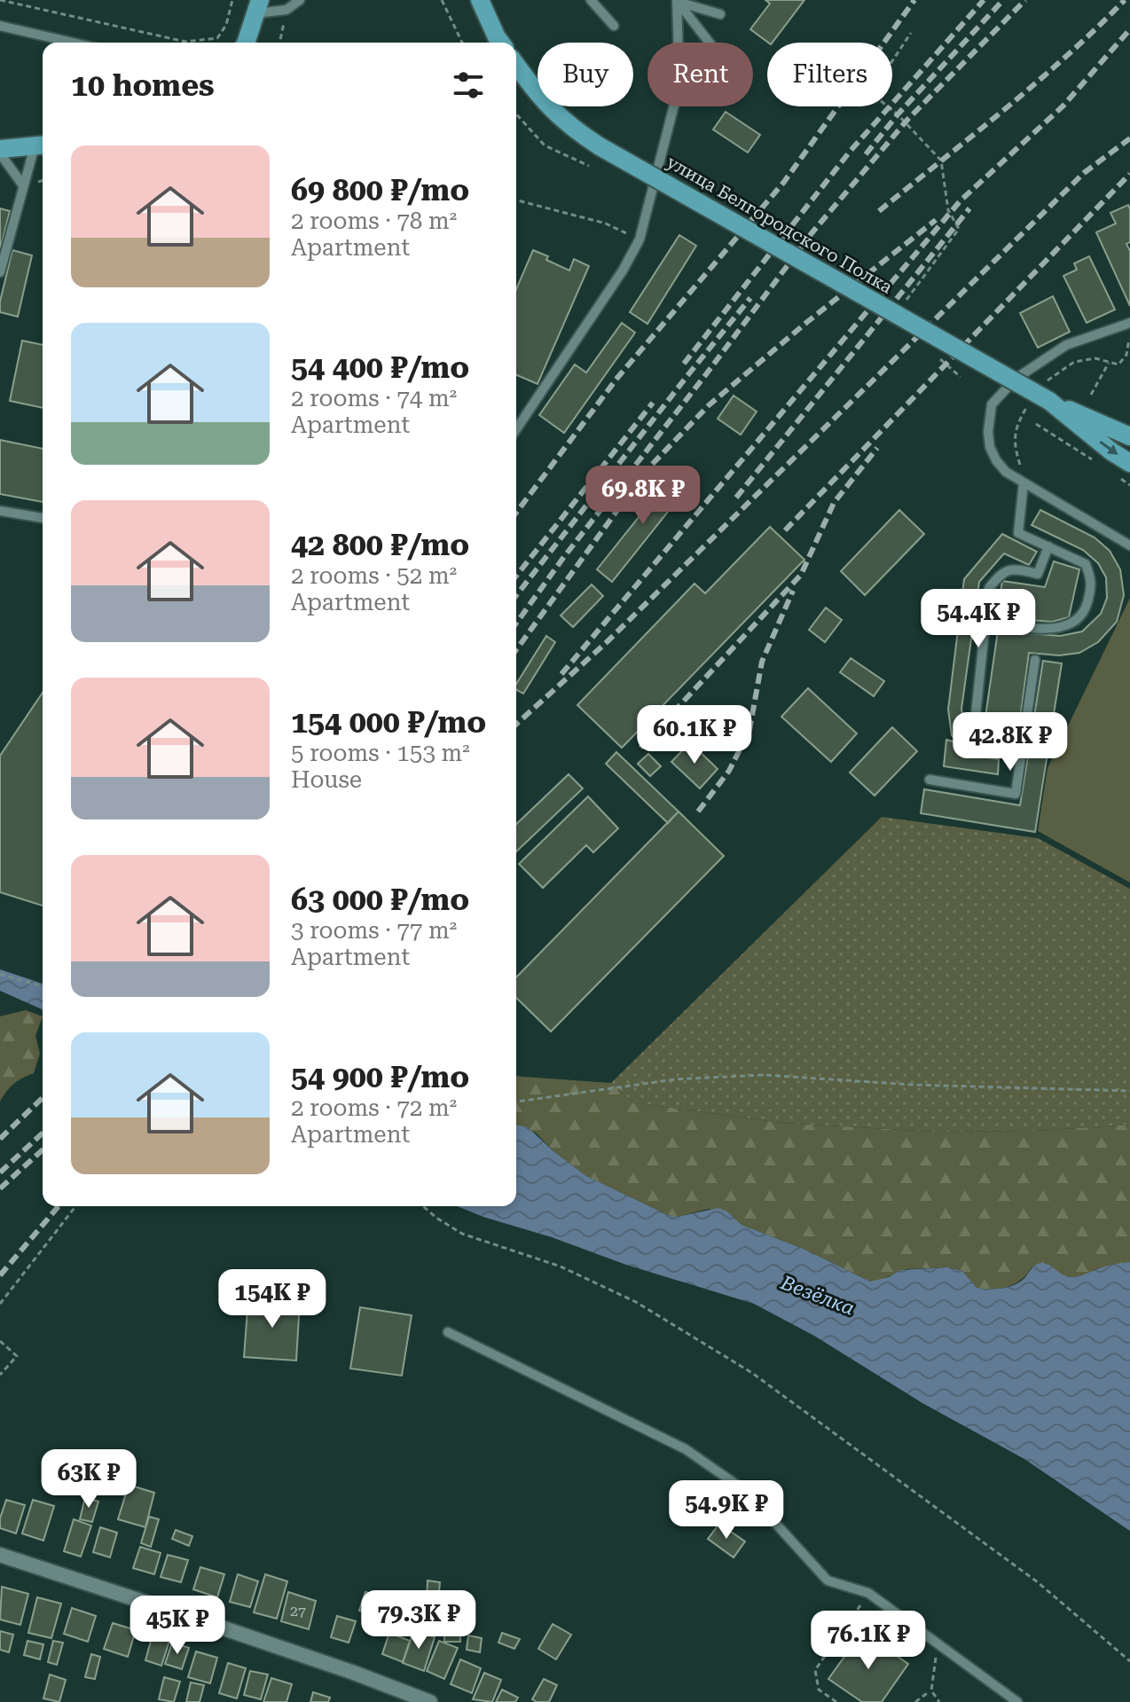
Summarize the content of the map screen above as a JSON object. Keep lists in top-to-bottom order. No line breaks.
{"streets":{"main road":["улица Белгородского Полка"]},"water":["Везёлка"],"house_numbers":["27"],"page":{"chip":["Buy","Rent","Filters"],"heading":"10 homes","list":[{"name":"69 800 ₽/mo","note":"2 rooms · 78 m² · Apartment"},{"name":"54 400 ₽/mo","note":"2 rooms · 74 m² · Apartment"},{"name":"42 800 ₽/mo","note":"2 rooms · 52 m² · Apartment"},{"name":"154 000 ₽/mo","note":"5 rooms · 153 m² · House"},{"name":"63 000 ₽/mo","note":"3 rooms · 77 m² · Apartment"},{"name":"54 900 ₽/mo","note":"2 rooms · 72 m² · Apartment"}],"price":["69.8K ₽","54.4K ₽","60.1K ₽","42.8K ₽","154K ₽","63K ₽","54.9K ₽","79.3K ₽","45K ₽","76.1K ₽"]}}
